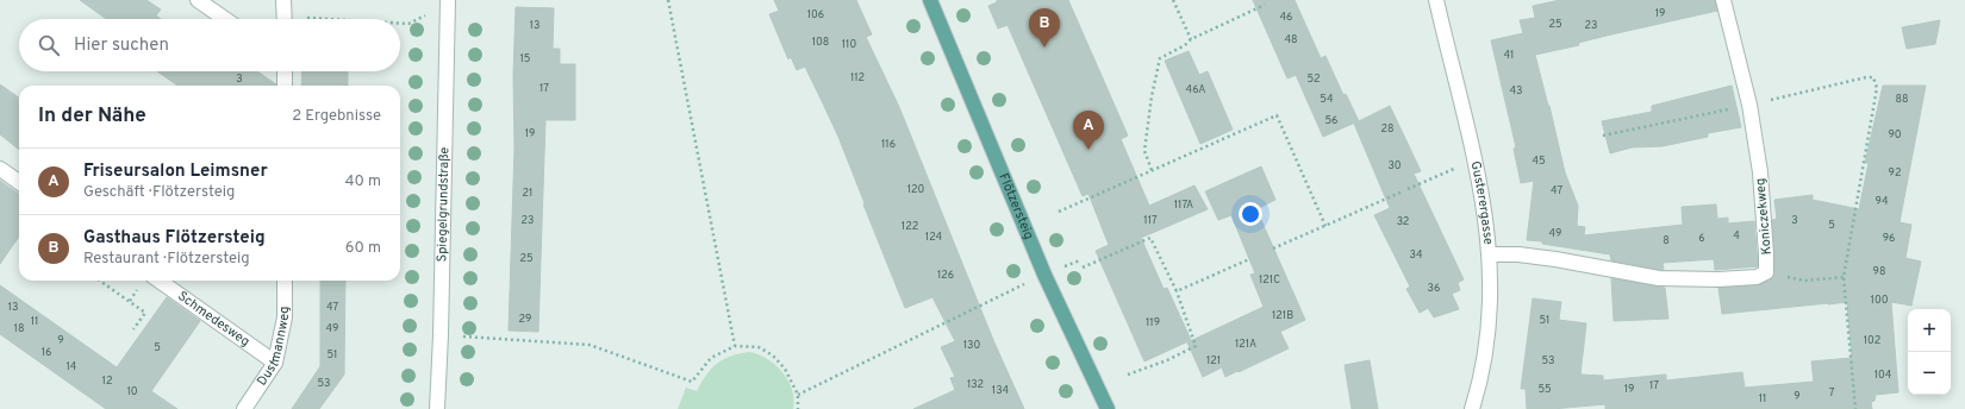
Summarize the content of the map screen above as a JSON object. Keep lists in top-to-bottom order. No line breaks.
{"streets":{"main road":["Flötzersteig"],"street":["Gusterergasse","Spiegelgrundstraße","Koniczekweg","Schmedesweg","Dustmannweg"]},"crossings":[["Gusterergasse","Koniczekweg"],["Schmedesweg","Dustmannweg"]],"house_numbers":["19","106","46","25","13","23","48","108","110","41","15","112","3","52","17","46A","43","54","88","56","28","19","90","116","45","30","92","120","47","21","94","117A","23","117","3","32","5","122","49","4","124","6","96","8","34","25","98","126","121C","36","100","13","47","121B","29","51","11","119","18","49","9","102","121A","130","5","16","51","121","53","14","104","12","53","132","17","55","19","134","10","7","9","11"],"page":{"pins":["B","A"],"search":"Hier suchen","heading":["In der Nähe","2 Ergebnisse"],"list":[{"mark":"A","name":"Friseursalon Leimsner","note":"Geschäft · Flötzersteig","value":"40 m"},{"mark":"B","name":"Gasthaus Flötzersteig","note":"Restaurant · Flötzersteig","value":"60 m"}],"map_buttons":["+","−"]}}
